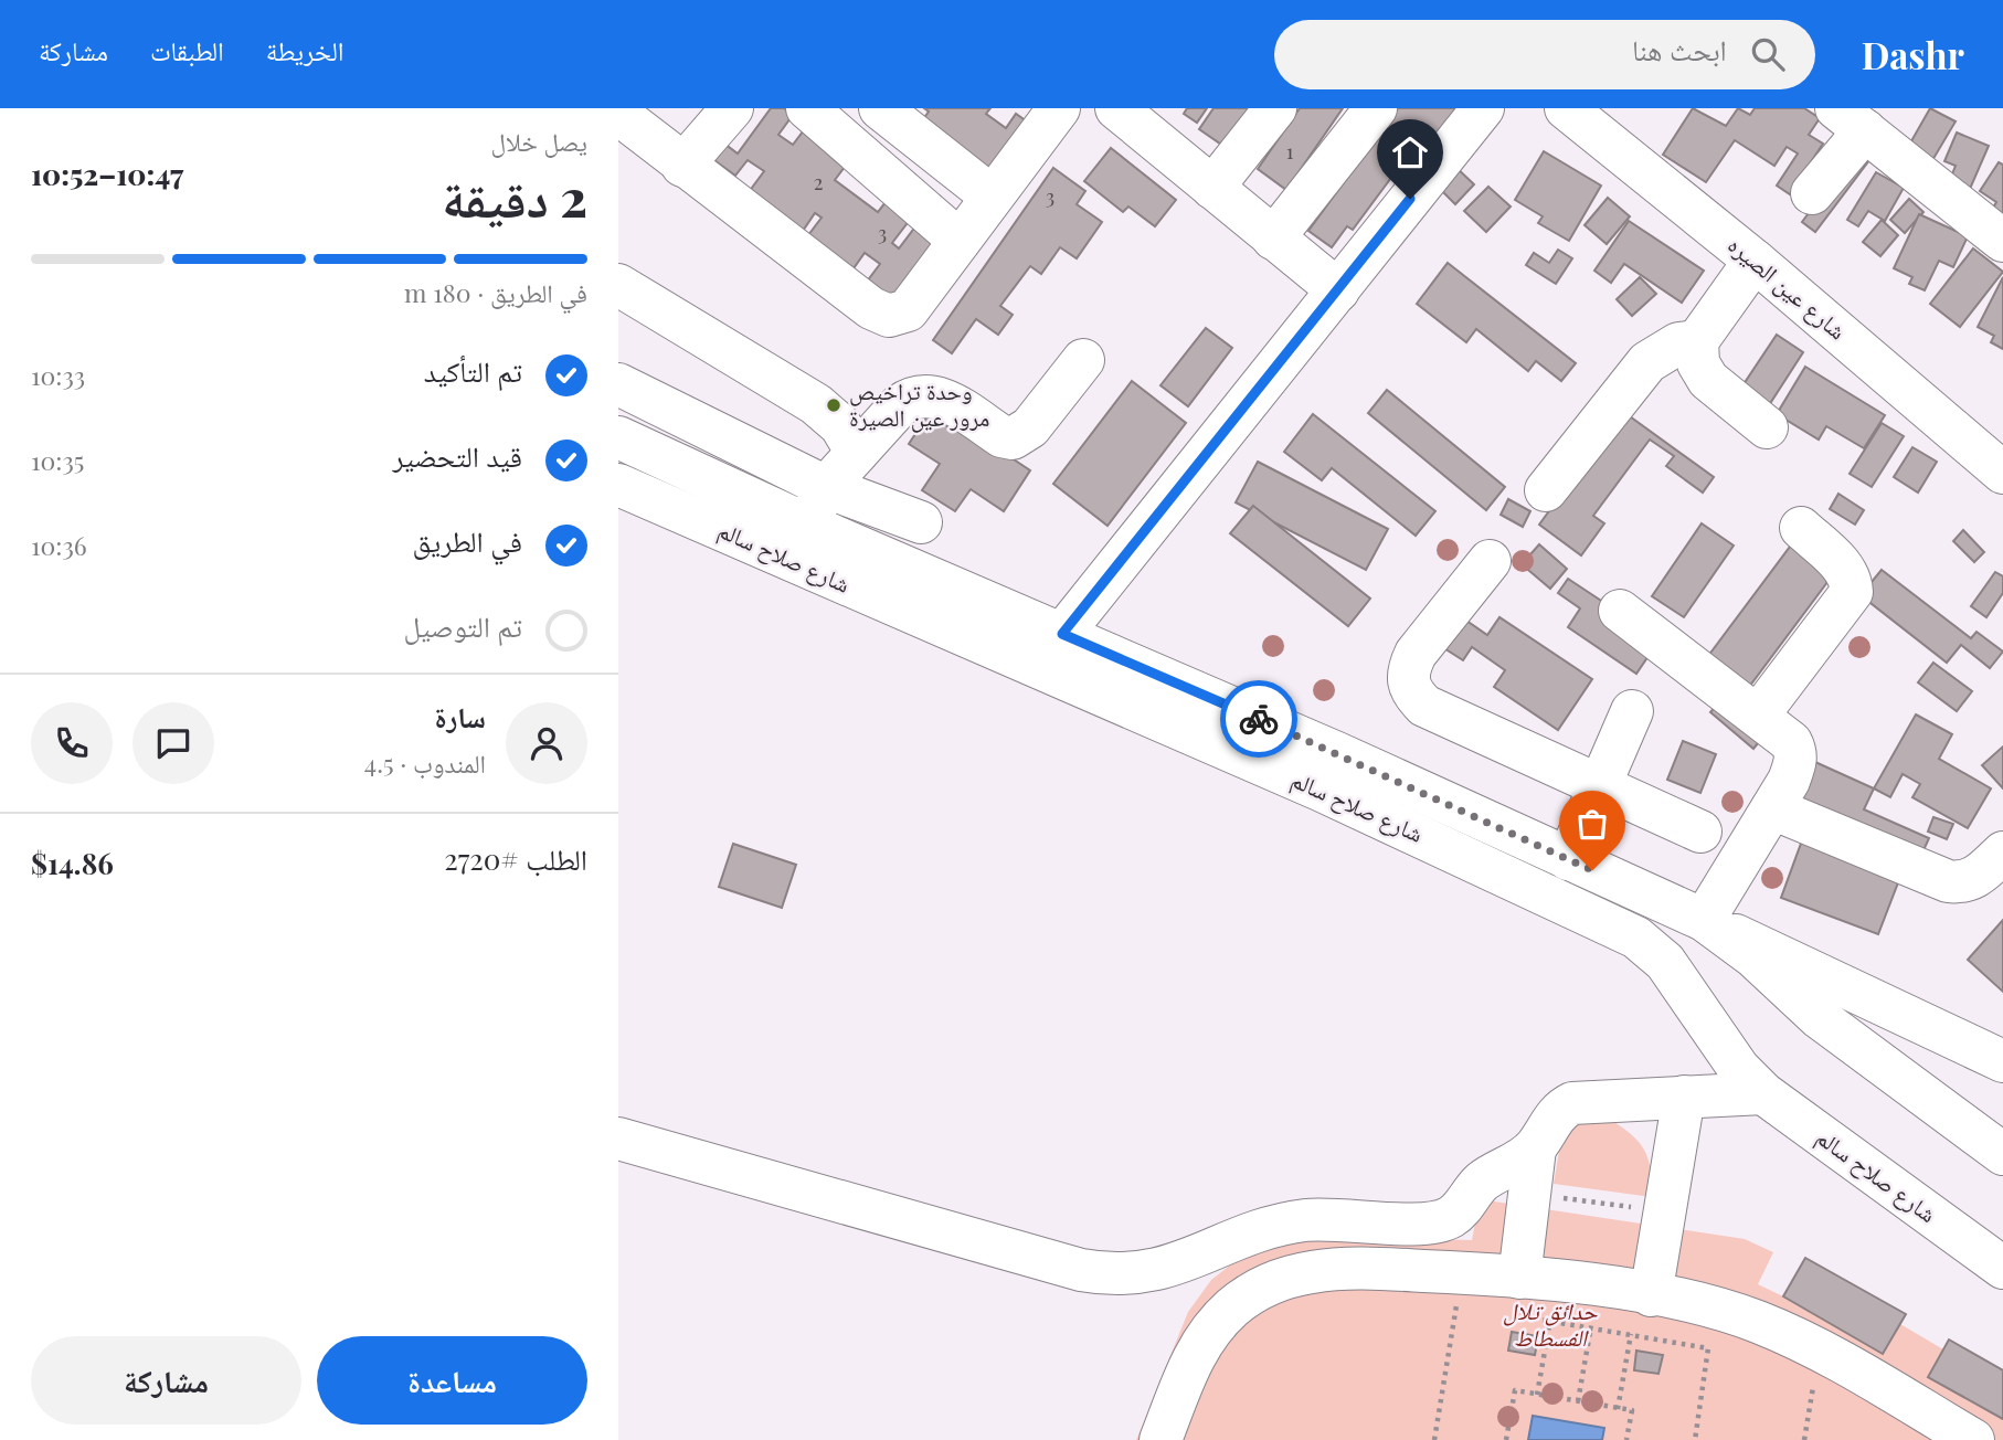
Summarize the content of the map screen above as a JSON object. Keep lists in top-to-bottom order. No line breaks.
{"streets":{"main road":["شارع عين الصيره","شارع صلاح سالم"]},"parks":["حدائق تلال الفسطاط"],"places":["وحدة تراخيص مرور عين الصيرة"],"house_numbers":["1","2","3","3"],"page":{"header":"Dashr","search":"ابحث هنا","nav":["الخريطة","الطبقات","مشاركة"],"heading":["2 دقيقة","يصل خلال","10:47–10:52"],"panel":["سارة","المندوب · 4.5","الطلب #2720","$14.86"],"bar":"في الطريق · 180 m","list":[["تم التأكيد","10:33"],["قيد التحضير","10:35"],["في الطريق","10:36"],"تم التوصيل"],"buttons":["مساعدة","مشاركة"]}}
